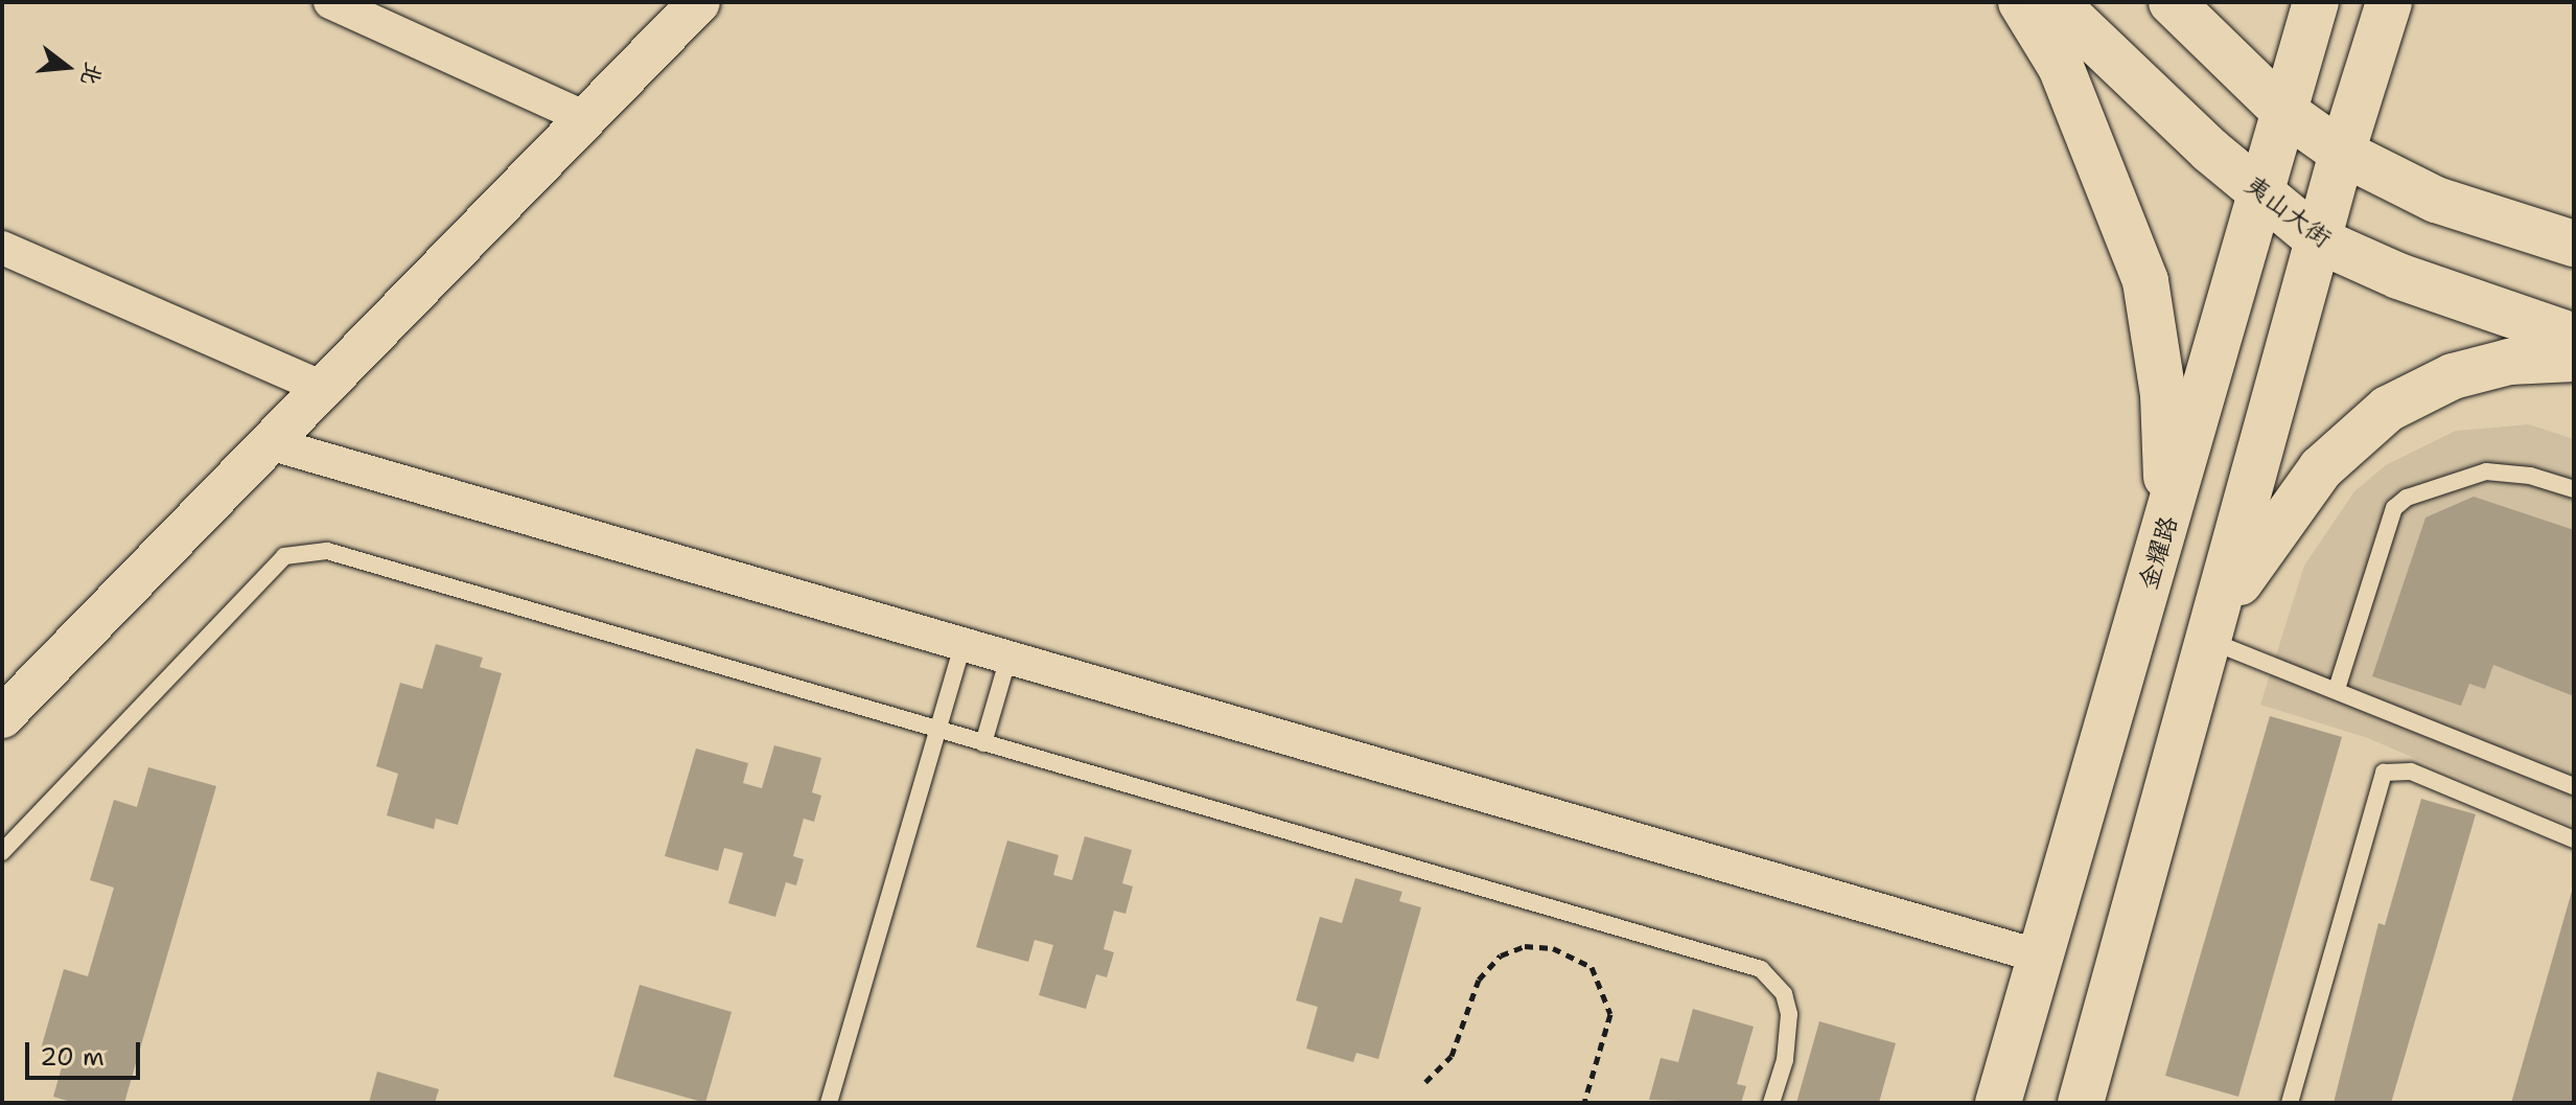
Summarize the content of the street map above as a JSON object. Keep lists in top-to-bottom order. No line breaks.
{"streets":{"main road":["夷山大街","金耀路"]},"crossings":[["夷山大街","金耀路"]],"scale_bar":"20 m","north":"right"}
